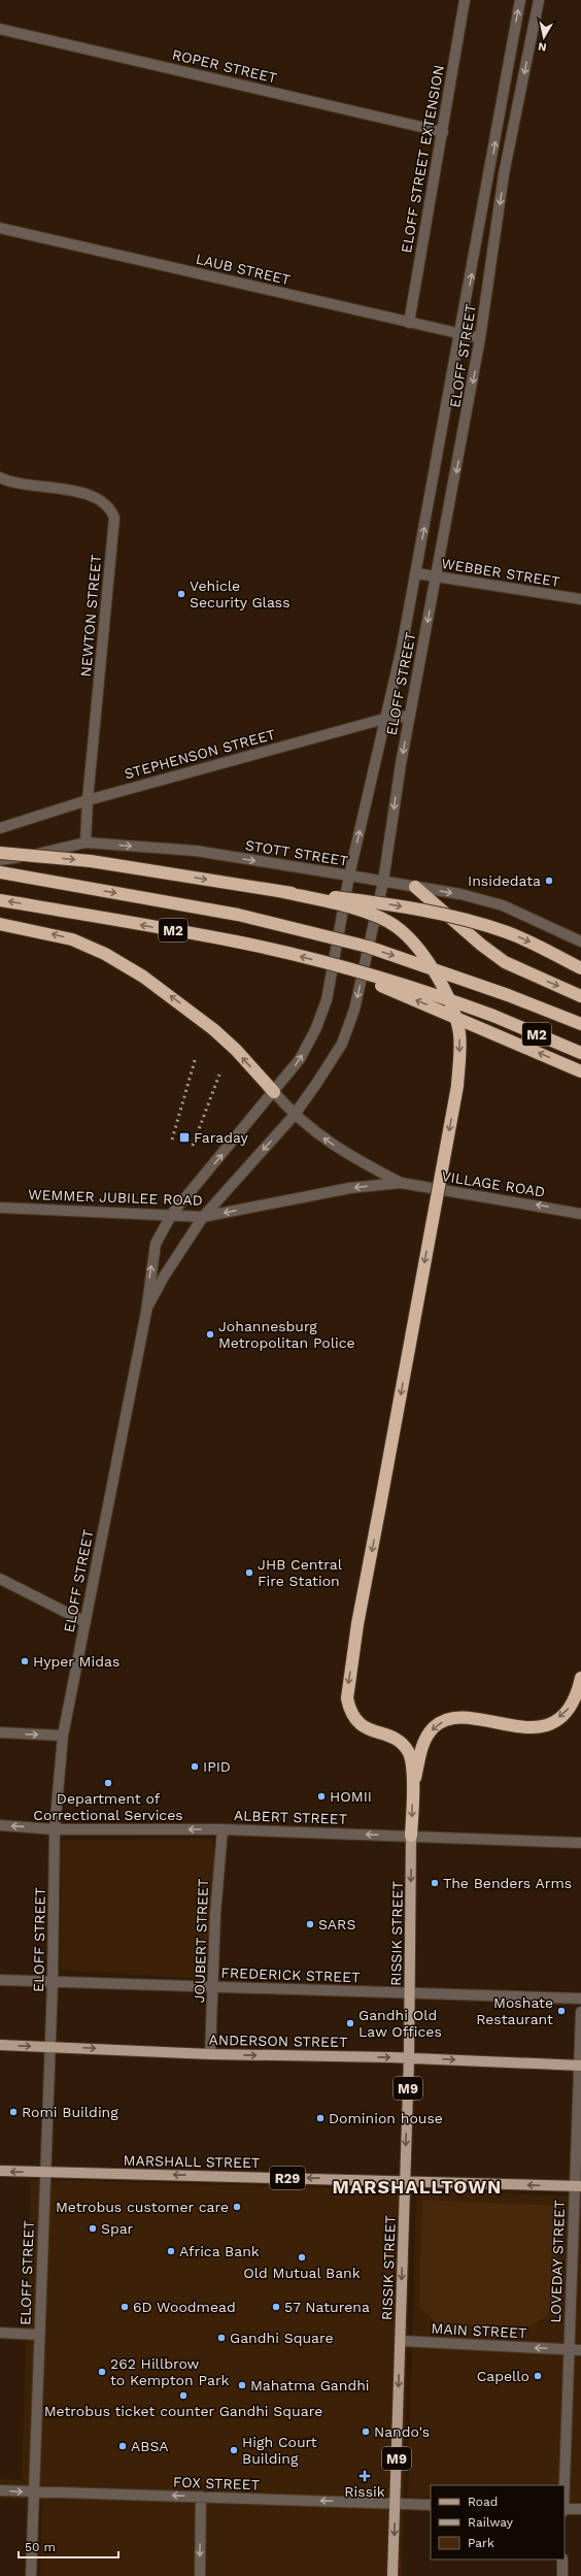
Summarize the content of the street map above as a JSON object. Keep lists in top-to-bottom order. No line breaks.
{"streets":{"highway":["M2"],"main road":["RISSIK STREET","ANDERSON STREET","M9","MARSHALL STREET","R29"],"street":["ROPER STREET","ELOFF STREET EXTENSION","LAUB STREET","ELOFF STREET","WEBBER STREET","NEWTON STREET","STEPHENSON STREET","STOTT STREET","VILLAGE ROAD","WEMMER JUBILEE ROAD","ALBERT STREET","JOUBERT STREET","FREDERICK STREET","LOVEDAY STREET","MAIN STREET","FOX STREET"]},"crossings":[["ROPER STREET","ELOFF STREET EXTENSION"],["ELOFF STREET EXTENSION","LAUB STREET"],["LAUB STREET","ELOFF STREET"],["ELOFF STREET","WEBBER STREET"],["ELOFF STREET","STEPHENSON STREET"],["ELOFF STREET","STOTT STREET"],["ELOFF STREET","WEMMER JUBILEE ROAD"],["ELOFF STREET","ALBERT STREET"],["ELOFF STREET","FREDERICK STREET"],["ELOFF STREET","ANDERSON STREET"],["ELOFF STREET","MARSHALL STREET"],["ELOFF STREET","FOX STREET"],["NEWTON STREET","STEPHENSON STREET"],["NEWTON STREET","STOTT STREET"],["VILLAGE ROAD","WEMMER JUBILEE ROAD"],["ALBERT STREET","RISSIK STREET"],["ALBERT STREET","JOUBERT STREET"],["RISSIK STREET","FREDERICK STREET"],["RISSIK STREET","ANDERSON STREET"],["RISSIK STREET","MARSHALL STREET"],["RISSIK STREET","MAIN STREET"],["RISSIK STREET","FOX STREET"],["JOUBERT STREET","FREDERICK STREET"],["JOUBERT STREET","ANDERSON STREET"],["ANDERSON STREET","LOVEDAY STREET"],["MARSHALL STREET","LOVEDAY STREET"],["LOVEDAY STREET","MAIN STREET"]],"one_way":["STOTT STREET","VILLAGE ROAD","WEMMER JUBILEE ROAD","ALBERT STREET","RISSIK STREET","ANDERSON STREET","MARSHALL STREET","MAIN STREET","FOX STREET"],"districts":["MARSHALLTOWN"],"places":{"other":["Vehicle Security Glass","Insidedata","Johannesburg Metropolitan Police","JHB Central Fire Station","Hyper Midas","IPID","Department of Correctional Services","HOMII","The Benders Arms","SARS","Moshate Restaurant","Gandhi Old Law Offices","Romi Building","Dominion house","Metrobus customer care","Spar","Africa Bank","Old Mutual Bank","6D Woodmead","57 Naturena","Gandhi Square","262 Hillbrow to Kempton Park","Capello","Mahatma Gandhi","Metrobus ticket counter Gandhi Square","Nando's","ABSA","High Court Building"],"transit":["Faraday"],"health":["Rissik"]},"legend":["Road","Railway","Park"],"scale_bar":"50 m","north":"bottom"}
